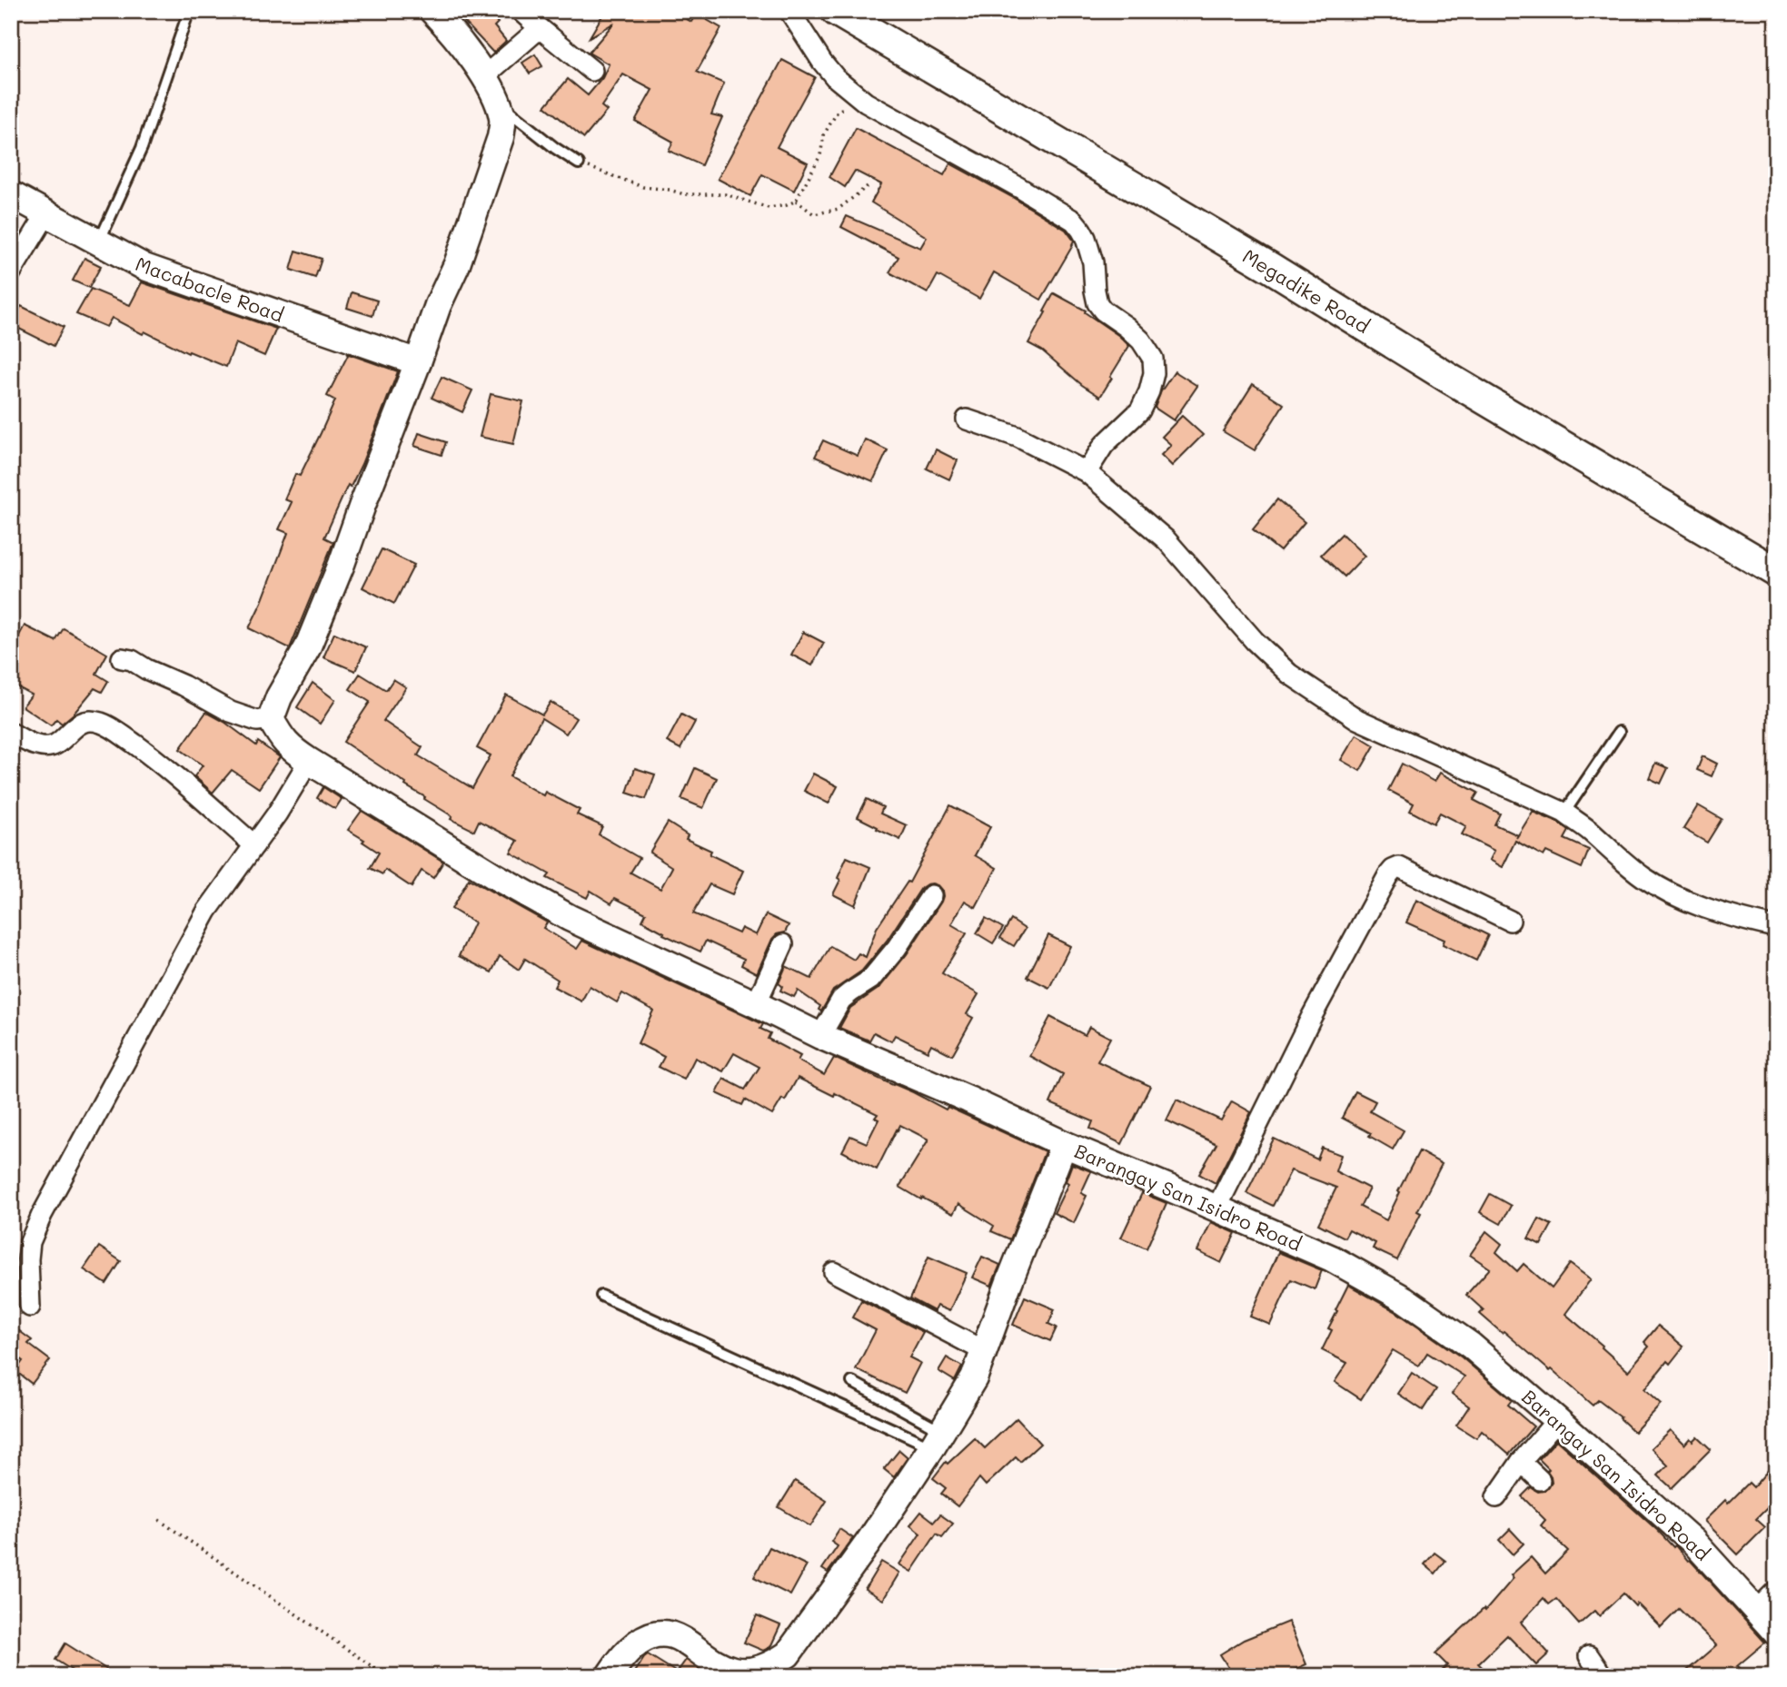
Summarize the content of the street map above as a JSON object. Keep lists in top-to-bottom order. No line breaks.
{"streets":{"main road":["Megadike Road"],"street":["Macabacle Road","Barangay San Isidro Road"]}}
